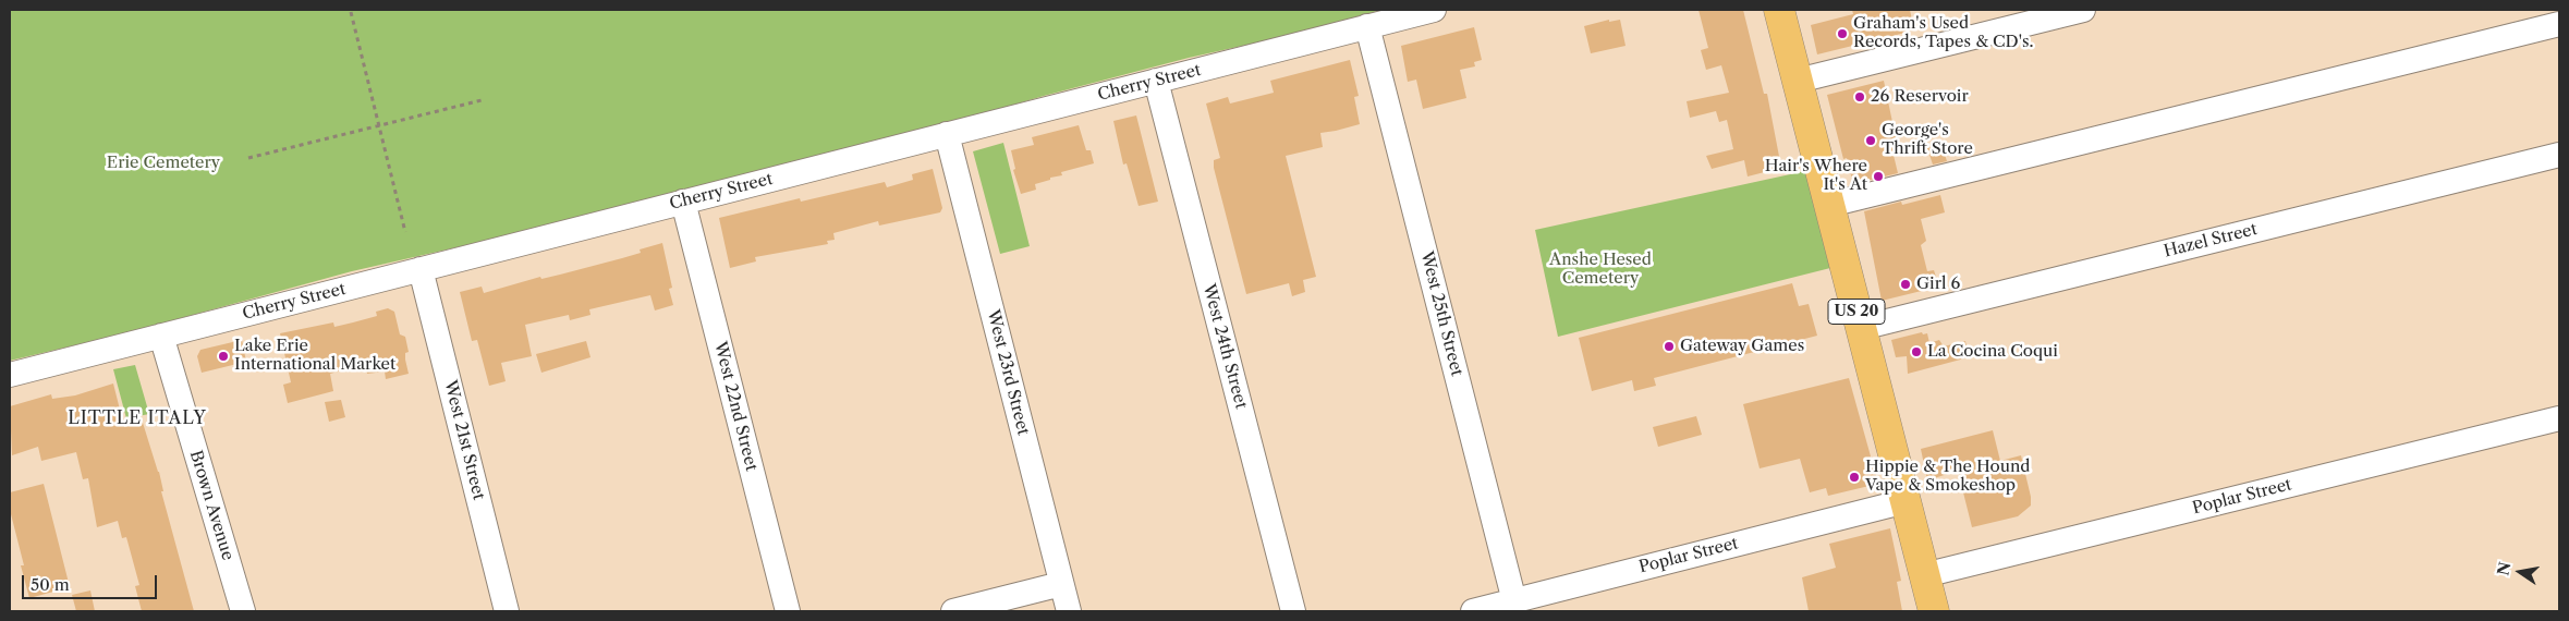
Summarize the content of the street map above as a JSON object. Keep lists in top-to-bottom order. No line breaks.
{"streets":{"main road":["US 20"],"street":["Cherry Street","Hazel Street","West 25th Street","West 24th Street","West 23rd Street","West 22nd Street","West 21st Street","Poplar Street","Brown Avenue"]},"crossings":[["Cherry Street","West 25th Street"],["Cherry Street","West 24th Street"],["Cherry Street","West 23rd Street"],["Cherry Street","West 22nd Street"],["Cherry Street","West 21st Street"],["Cherry Street","Brown Avenue"],["Hazel Street","US 20"],["US 20","Poplar Street"],["West 25th Street","Poplar Street"]],"districts":["LITTLE ITALY"],"parks":["Erie Cemetery","Anshe Hesed Cemetery"],"places":["Graham's Used Records, Tapes & CD's.","26 Reservoir","George's Thrift Store","Hair's Where It's At","Girl 6","Gateway Games","La Cocina Coqui","Lake Erie International Market","Hippie & The Hound Vape & Smokeshop"],"scale_bar":"50 m","north":"left"}
